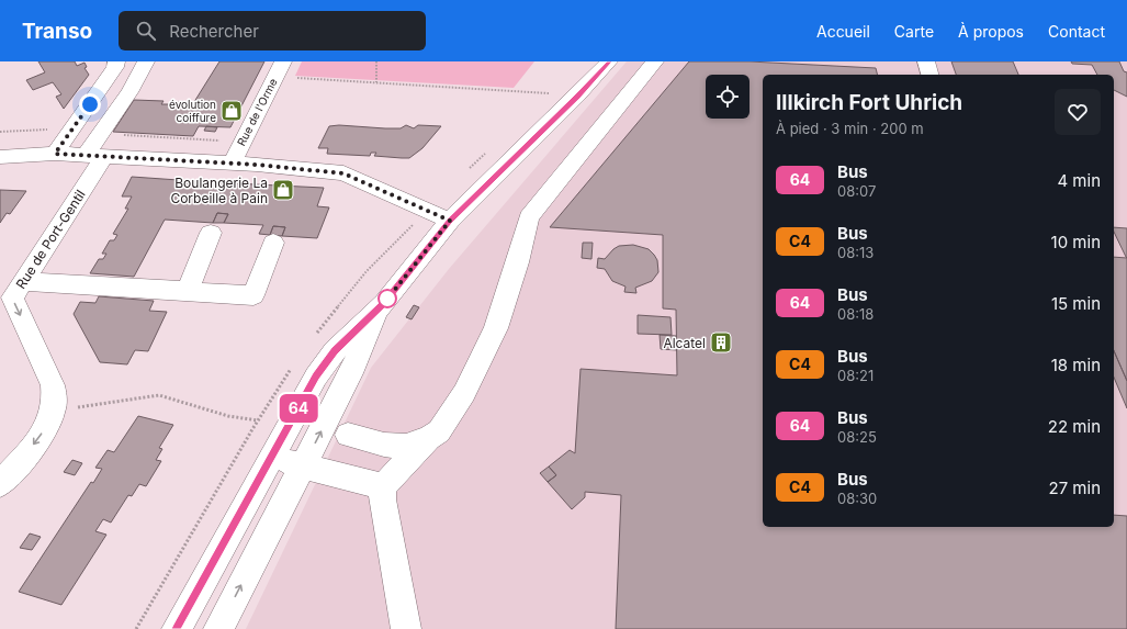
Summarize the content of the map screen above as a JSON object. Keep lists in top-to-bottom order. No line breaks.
{"streets":{"street":["Rue de l'Orme","Rue de Port-Gentil"]},"places":{"shop":["évolution coiffure","Boulangerie La Corbeille à Pain"],"building":["Alcatel"]},"lines":["bus line 64"],"page":{"header":"Transo","search":"Rechercher","nav":["Accueil","Carte","À propos","Contact"],"on_map":"64","heading":["Illkirch Fort Uhrich","À pied · 3 min · 200 m"],"list":[{"mark":"64","name":"Bus","note":"08:07","value":"4 min"},{"mark":"C4","name":"Bus","note":"08:13","value":"10 min"},{"mark":"64","name":"Bus","note":"08:18","value":"15 min"},{"mark":"C4","name":"Bus","note":"08:21","value":"18 min"},{"mark":"64","name":"Bus","note":"08:25","value":"22 min"},{"mark":"C4","name":"Bus","note":"08:30","value":"27 min"}]}}
